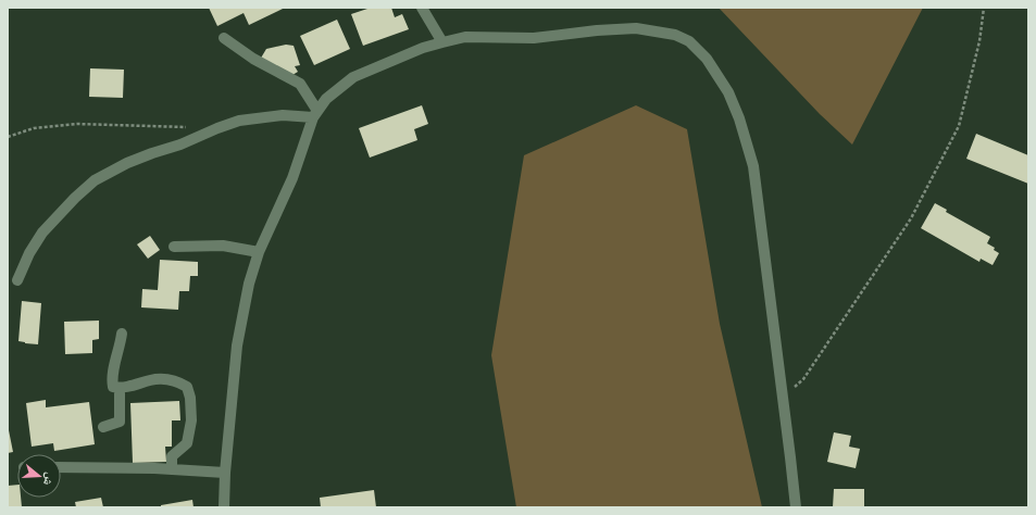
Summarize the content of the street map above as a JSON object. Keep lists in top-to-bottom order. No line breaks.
{"north":"right"}
